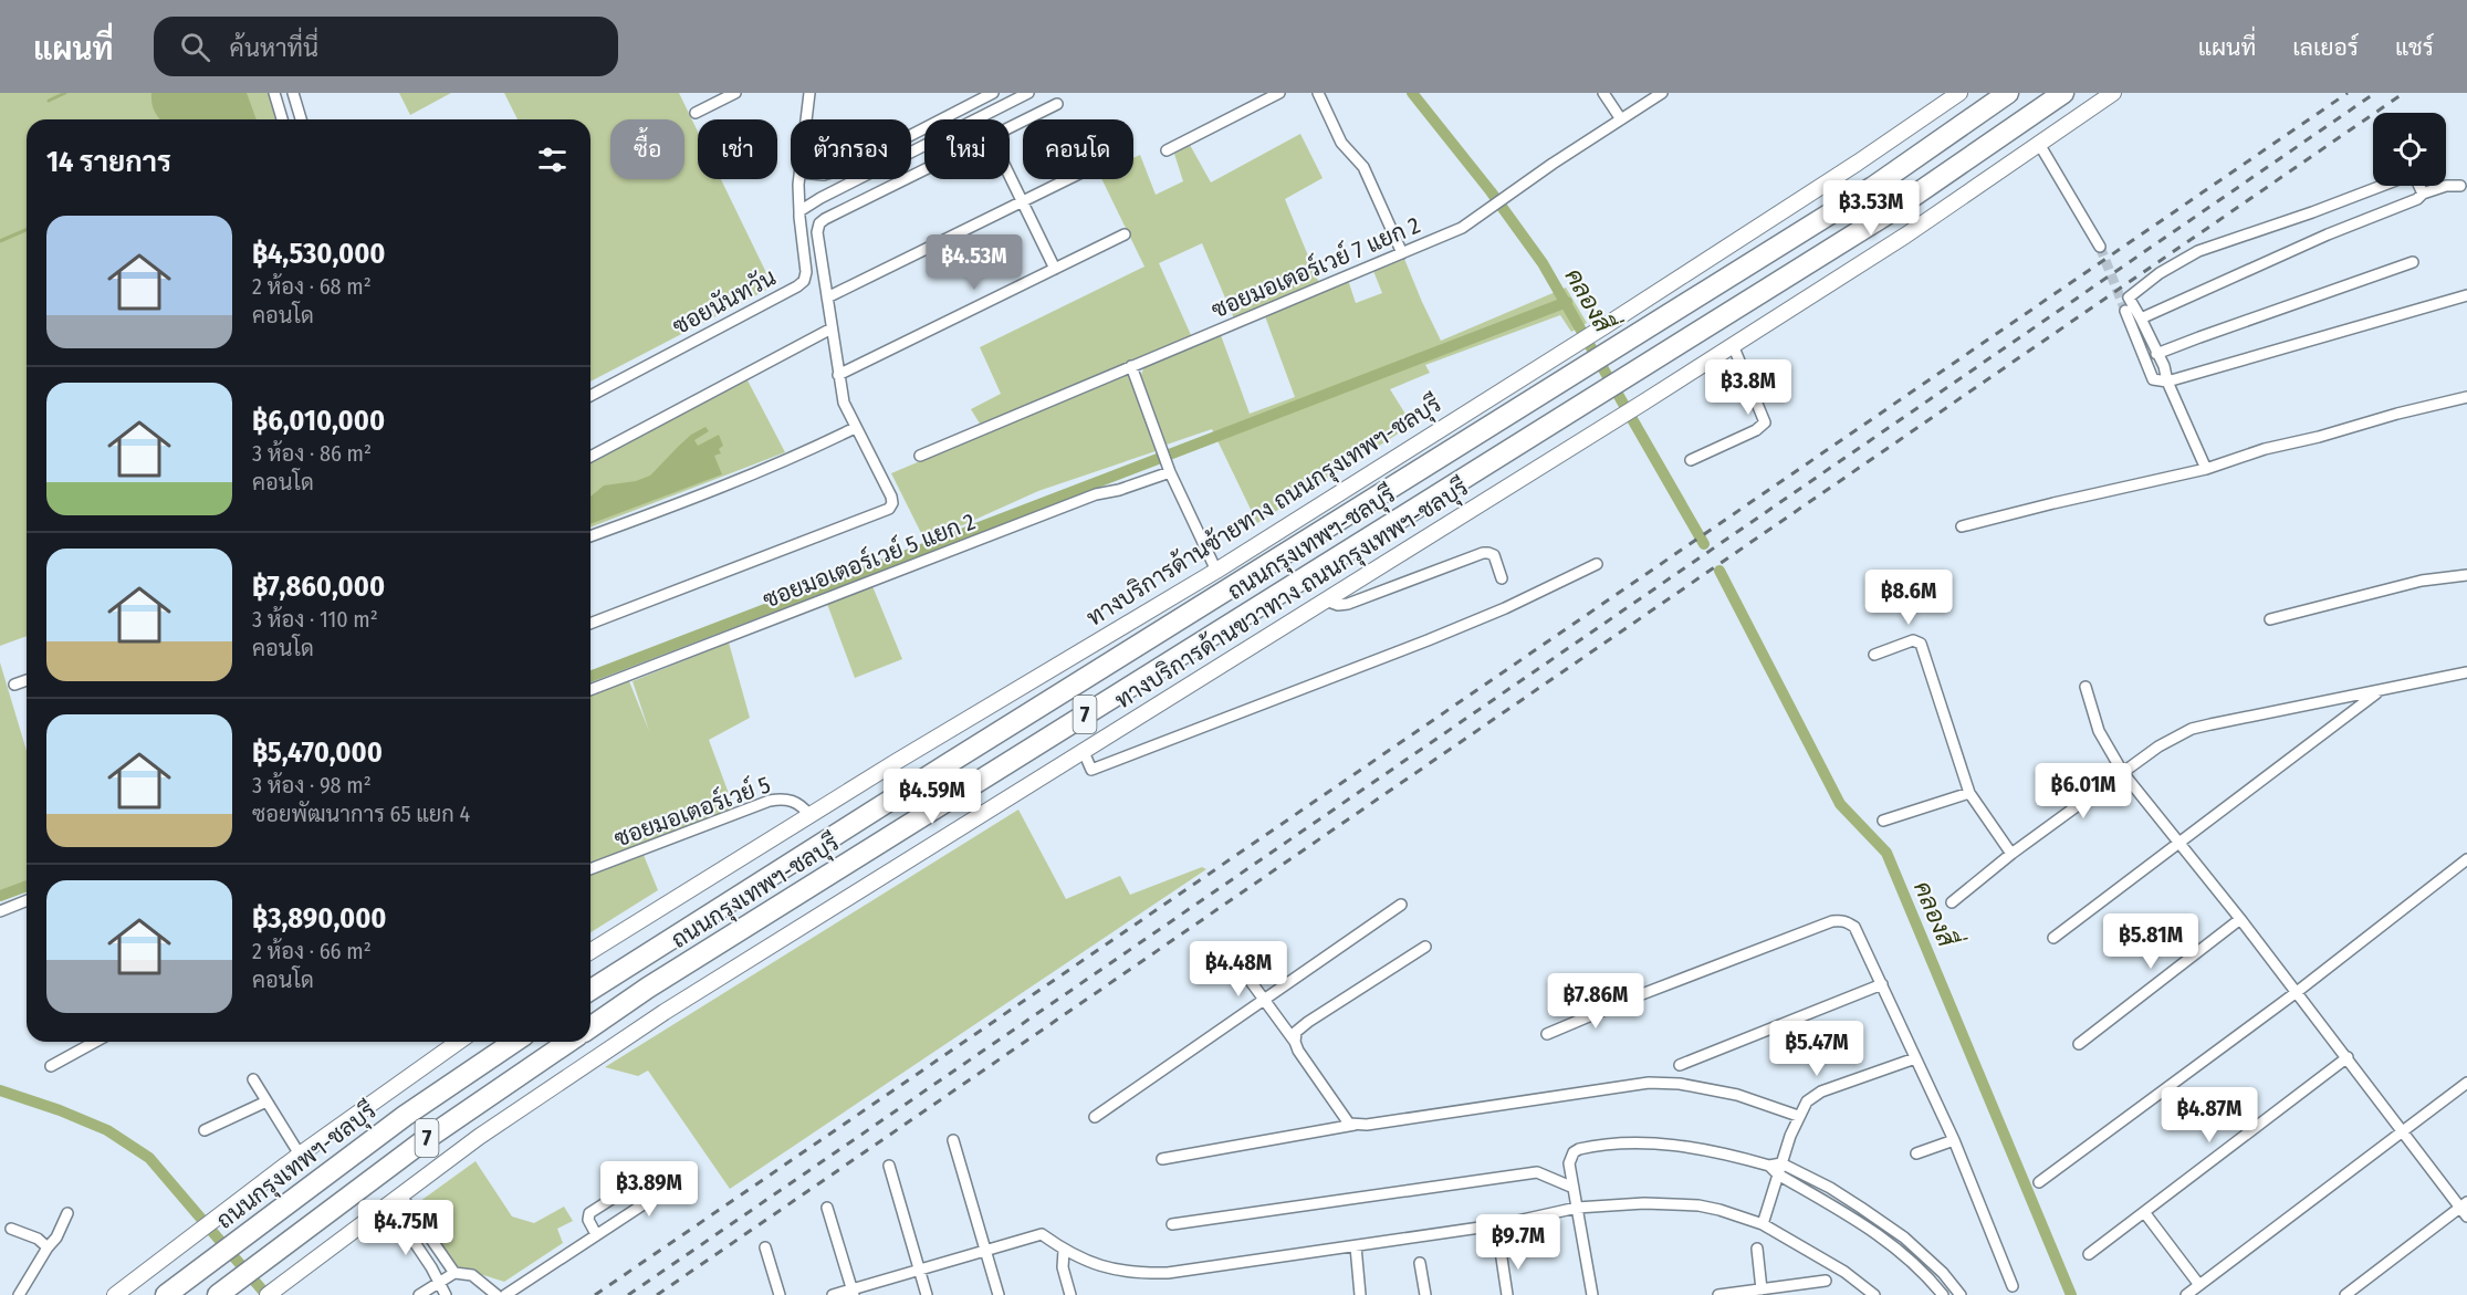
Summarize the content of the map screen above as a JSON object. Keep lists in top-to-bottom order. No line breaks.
{"streets":{"highway":["ถนนกรุงเทพฯ-ชลบุรี","7"],"main road":["ทางบริการด้านซ้ายทาง ถนนกรุงเทพฯ-ชลบุรี","ทางบริการด้านขวาทาง ถนนกรุงเทพฯ-ชลบุรี"],"street":["ซอยมอเตอร์เวย์ 7 แยก 2","ซอยนันทวัน","ซอยมอเตอร์เวย์ 5 แยก 2","ซอยมอเตอร์เวย์ 5"]},"crossings":[["ทางบริการด้านซ้ายทาง ถนนกรุงเทพฯ-ชลบุรี","ซอยมอเตอร์เวย์ 5"]],"water":["คลองสี่"],"page":{"header":"แผนที่","search":"ค้นหาที่นี่","nav":["แผนที่","เลเยอร์","แชร์"],"chip":["ซื้อ","เช่า","ตัวกรอง","ใหม่","คอนโด"],"heading":"14 รายการ","price":["฿3.53M","฿4.53M","฿3.8M","฿8.6M","฿6.01M","฿4.59M","฿5.81M","฿4.48M","฿7.86M","฿5.47M","฿4.87M","฿3.89M","฿4.75M","฿9.7M"],"list":[{"name":"฿4,530,000","note":"2 ห้อง · 68 m² · คอนโด"},{"name":"฿6,010,000","note":"3 ห้อง · 86 m² · คอนโด"},{"name":"฿7,860,000","note":"3 ห้อง · 110 m² · คอนโด"},{"name":"฿5,470,000","note":"3 ห้อง · 98 m² · ซอยพัฒนาการ 65 แยก 4"},{"name":"฿3,890,000","note":"2 ห้อง · 66 m² · คอนโด"}]}}
